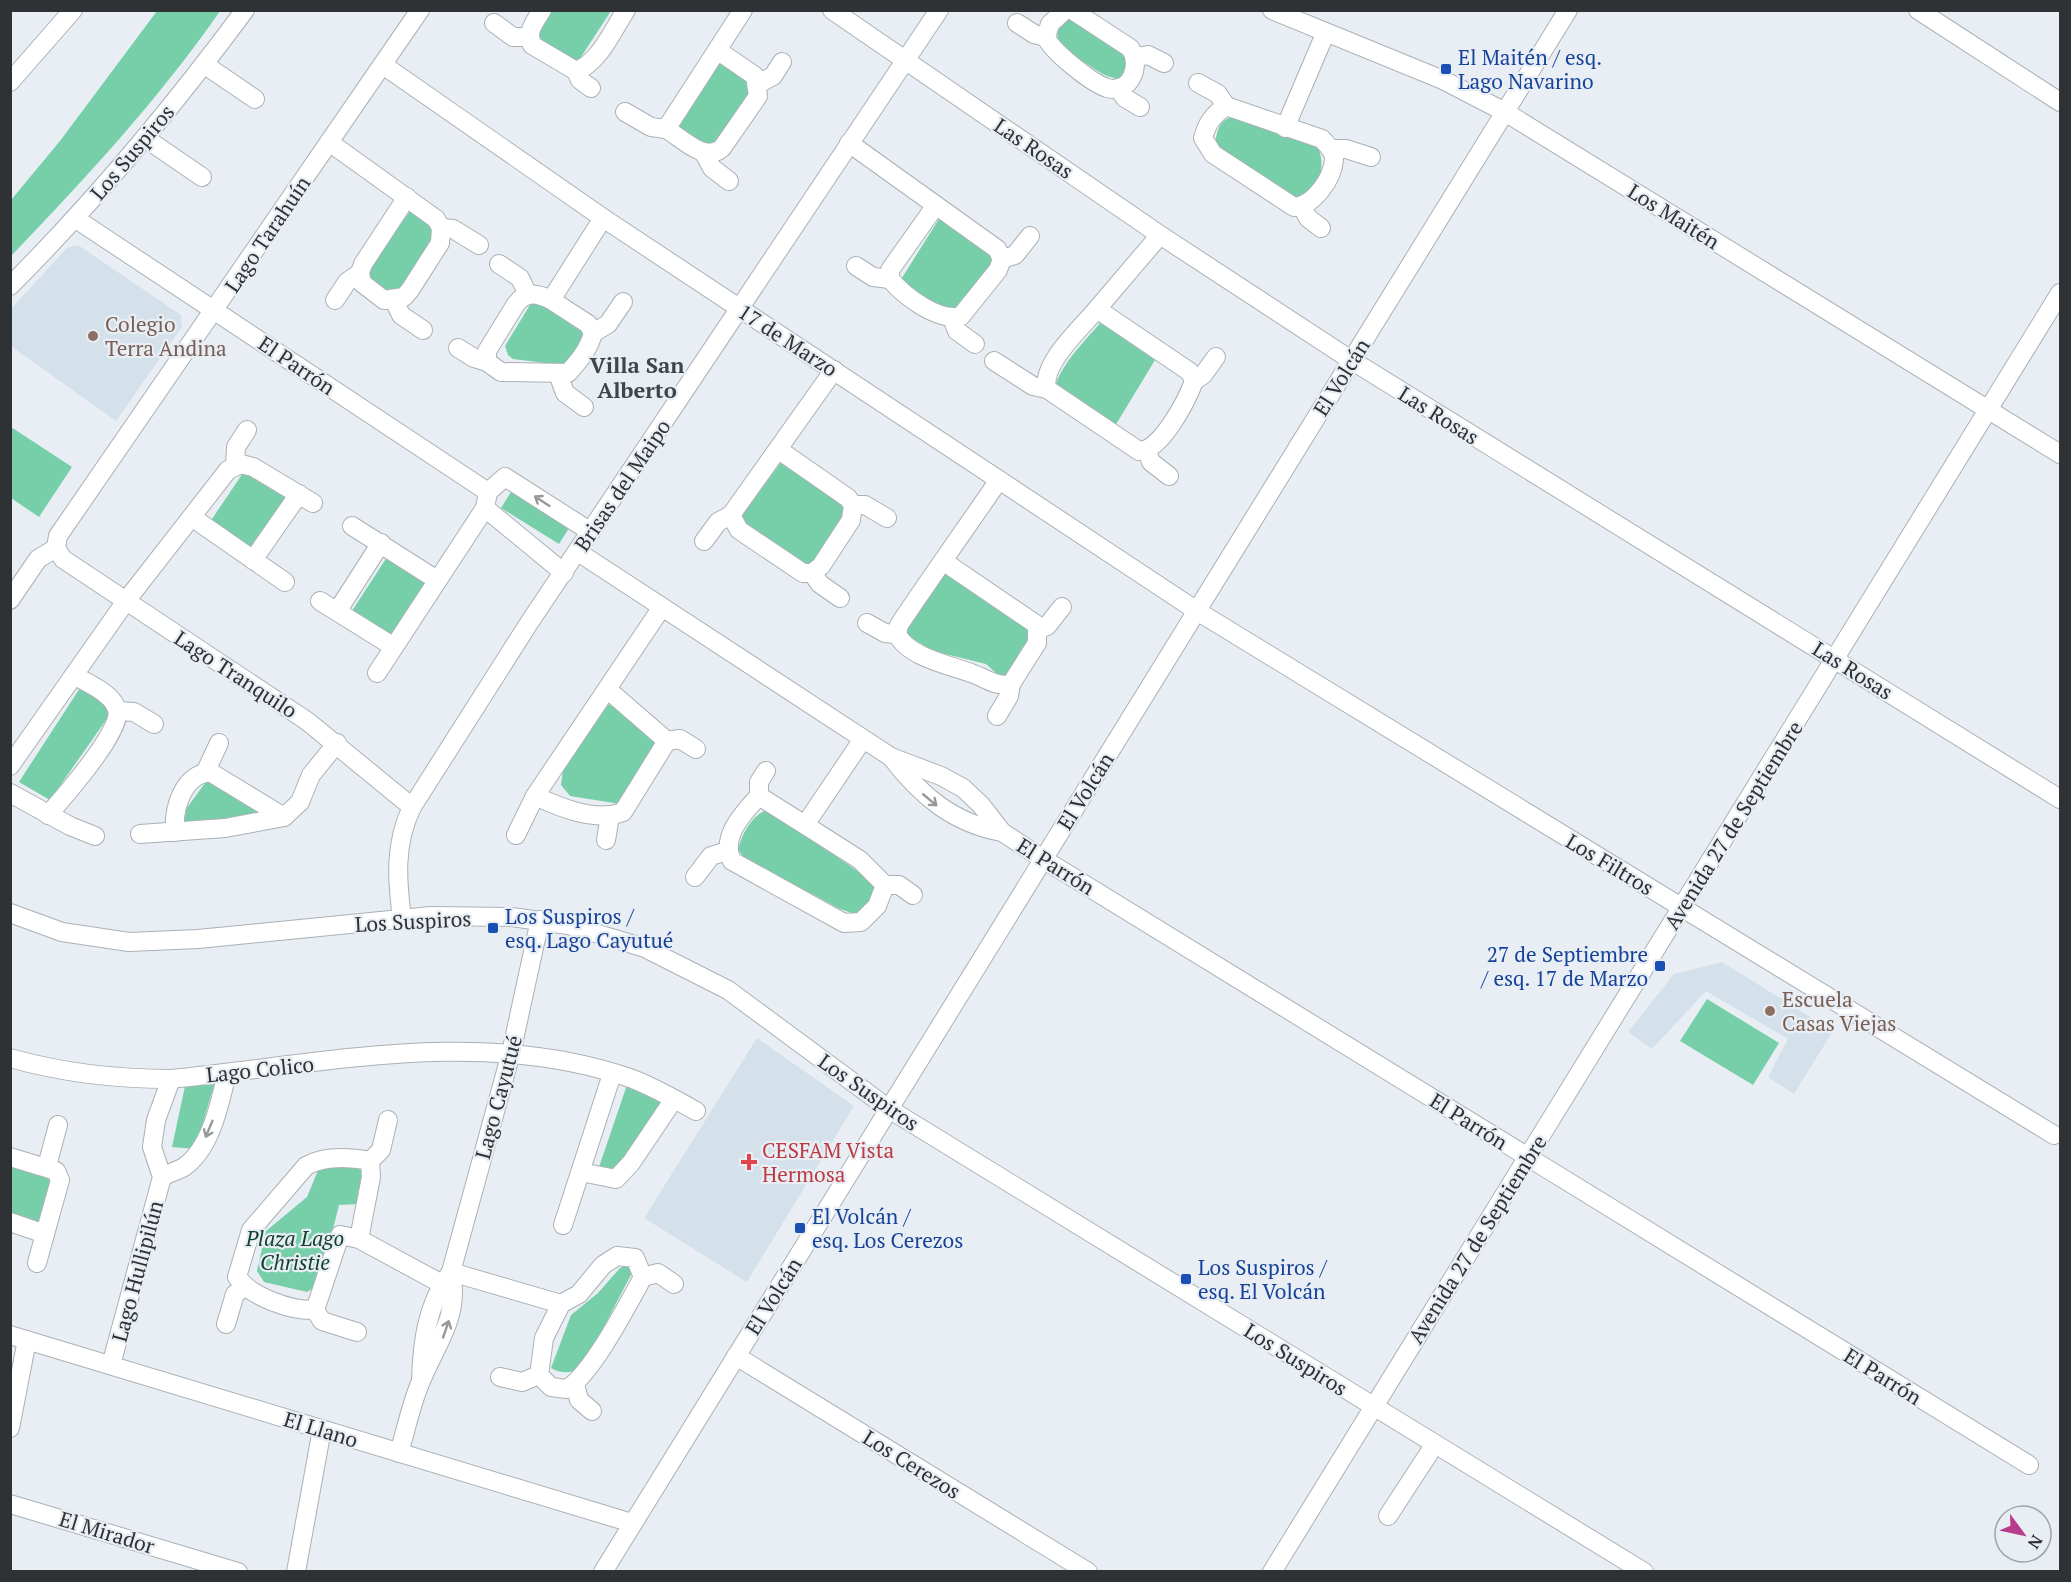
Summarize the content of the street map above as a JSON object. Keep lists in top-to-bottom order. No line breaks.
{"streets":{"street":["Las Rosas","Los Suspiros","Los Maitén","Lago Tarahuín","17 de Marzo","El Parrón","El Volcán","Brisas del Maipo","Lago Tranquilo","Avenida 27 de Septiembre","Los Filtros","Lago Colico","Lago Cayutué","Lago Hullipilún","El Llano","Los Cerezos","El Mirador"]},"crossings":[["Las Rosas","El Volcán"],["Las Rosas","Brisas del Maipo"],["Las Rosas","Avenida 27 de Septiembre"],["Los Suspiros","El Parrón"],["Los Suspiros","El Volcán"],["Los Suspiros","Brisas del Maipo"],["Los Suspiros","Avenida 27 de Septiembre"],["Los Suspiros","Lago Cayutué"],["Los Maitén","El Volcán"],["Los Maitén","Avenida 27 de Septiembre"],["Lago Tarahuín","17 de Marzo"],["Lago Tarahuín","El Parrón"],["Lago Tarahuín","Lago Tranquilo"],["17 de Marzo","El Volcán"],["17 de Marzo","Brisas del Maipo"],["17 de Marzo","Los Filtros"],["El Parrón","El Volcán"],["El Parrón","Brisas del Maipo"],["El Parrón","Avenida 27 de Septiembre"],["El Volcán","Los Filtros"],["El Volcán","El Llano"],["El Volcán","Los Cerezos"],["Brisas del Maipo","Lago Tranquilo"],["Avenida 27 de Septiembre","Los Filtros"],["Lago Colico","Lago Cayutué"],["Lago Colico","Lago Hullipilún"],["Lago Cayutué","El Llano"],["Lago Hullipilún","El Llano"]],"districts":["Villa San Alberto"],"parks":["Plaza Lago Christie"],"places":{"transit":["El Maitén / esq. Lago Navarino","Los Suspiros / esq. Lago Cayutué","27 de Septiembre / esq. 17 de Marzo","El Volcán / esq. Los Cerezos","Los Suspiros / esq. El Volcán"],"other":["Colegio Terra Andina","Escuela Casas Viejas"],"health":["CESFAM Vista Hermosa"]},"north":"bottom right"}
